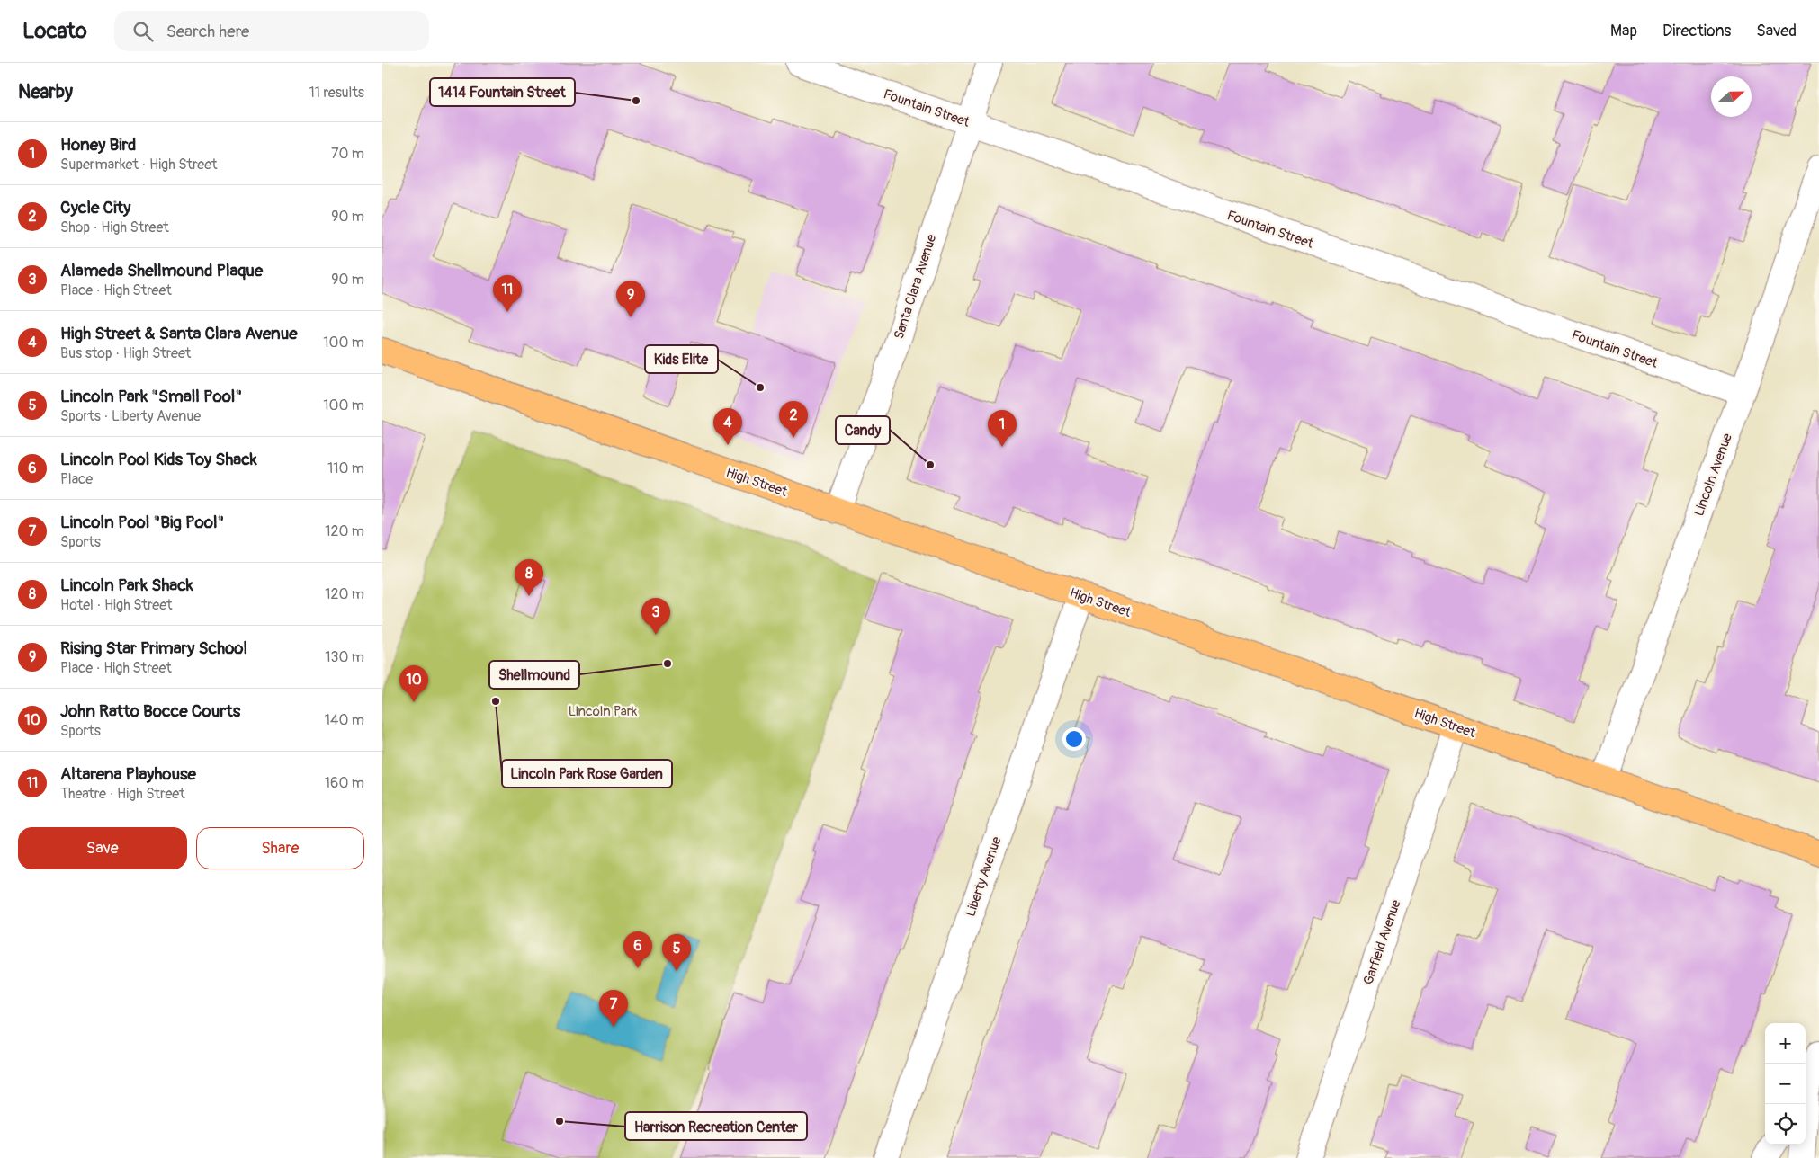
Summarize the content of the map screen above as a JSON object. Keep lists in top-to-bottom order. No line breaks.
{"streets":{"main road":["High Street"],"street":["Fountain Street","Santa Clara Avenue","Lincoln Avenue","Liberty Avenue","Garfield Avenue"]},"crossings":[["Fountain Street","Santa Clara Avenue"],["Fountain Street","Lincoln Avenue"],["Santa Clara Avenue","High Street"],["Lincoln Avenue","High Street"],["High Street","Liberty Avenue"],["High Street","Garfield Avenue"]],"parks":["Lincoln Park"],"places":["1414 Fountain Street","Kids Elite","Candy","Shellmound","Lincoln Park Rose Garden","Harrison Recreation Center"],"north":"right","page":{"header":"Locato","search":"Search here","nav":["Map","Directions","Saved"],"heading":["Nearby","11 results"],"list":[{"mark":"1","name":"Honey Bird","note":"Supermarket · High Street","value":"70 m"},{"mark":"2","name":"Cycle City","note":"Shop · High Street","value":"90 m"},{"mark":"3","name":"Alameda Shellmound Plaque","note":"Place · High Street","value":"90 m"},{"mark":"4","name":"High Street & Santa Clara Avenue","note":"Bus stop · High Street","value":"100 m"},{"mark":"5","name":"Lincoln Park \"Small Pool\"","note":"Sports · Liberty Avenue","value":"100 m"},{"mark":"6","name":"Lincoln Pool Kids Toy Shack","note":"Place","value":"110 m"},{"mark":"7","name":"Lincoln Pool \"Big Pool\"","note":"Sports","value":"120 m"},{"mark":"8","name":"Lincoln Park Shack","note":"Hotel · High Street","value":"120 m"},{"mark":"9","name":"Rising Star Primary School","note":"Place · High Street","value":"130 m"},{"mark":"10","name":"John Ratto Bocce Courts","note":"Sports","value":"140 m"},{"mark":"11","name":"Altarena Playhouse","note":"Theatre · High Street","value":"160 m"}],"pins":["11","9","2","4","1","8","3","10","6","5","7"],"buttons":["Save","Share"],"map_buttons":["+","−"]}}
